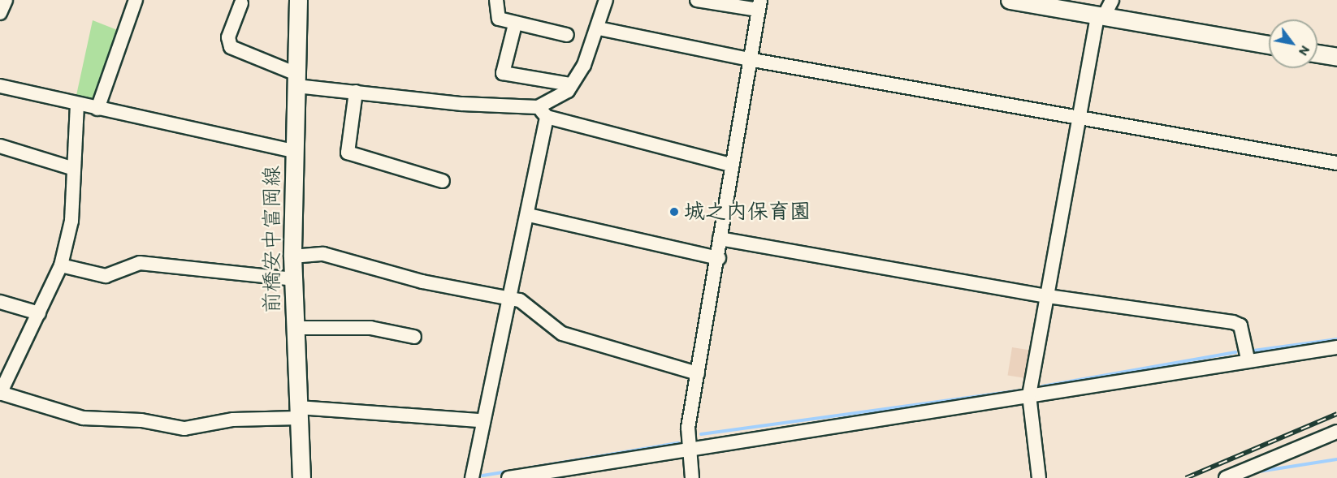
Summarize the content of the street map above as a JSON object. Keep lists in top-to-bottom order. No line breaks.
{"streets":{"main road":["前橋安中富岡線"]},"places":["城之内保育園"],"north":"bottom right"}
